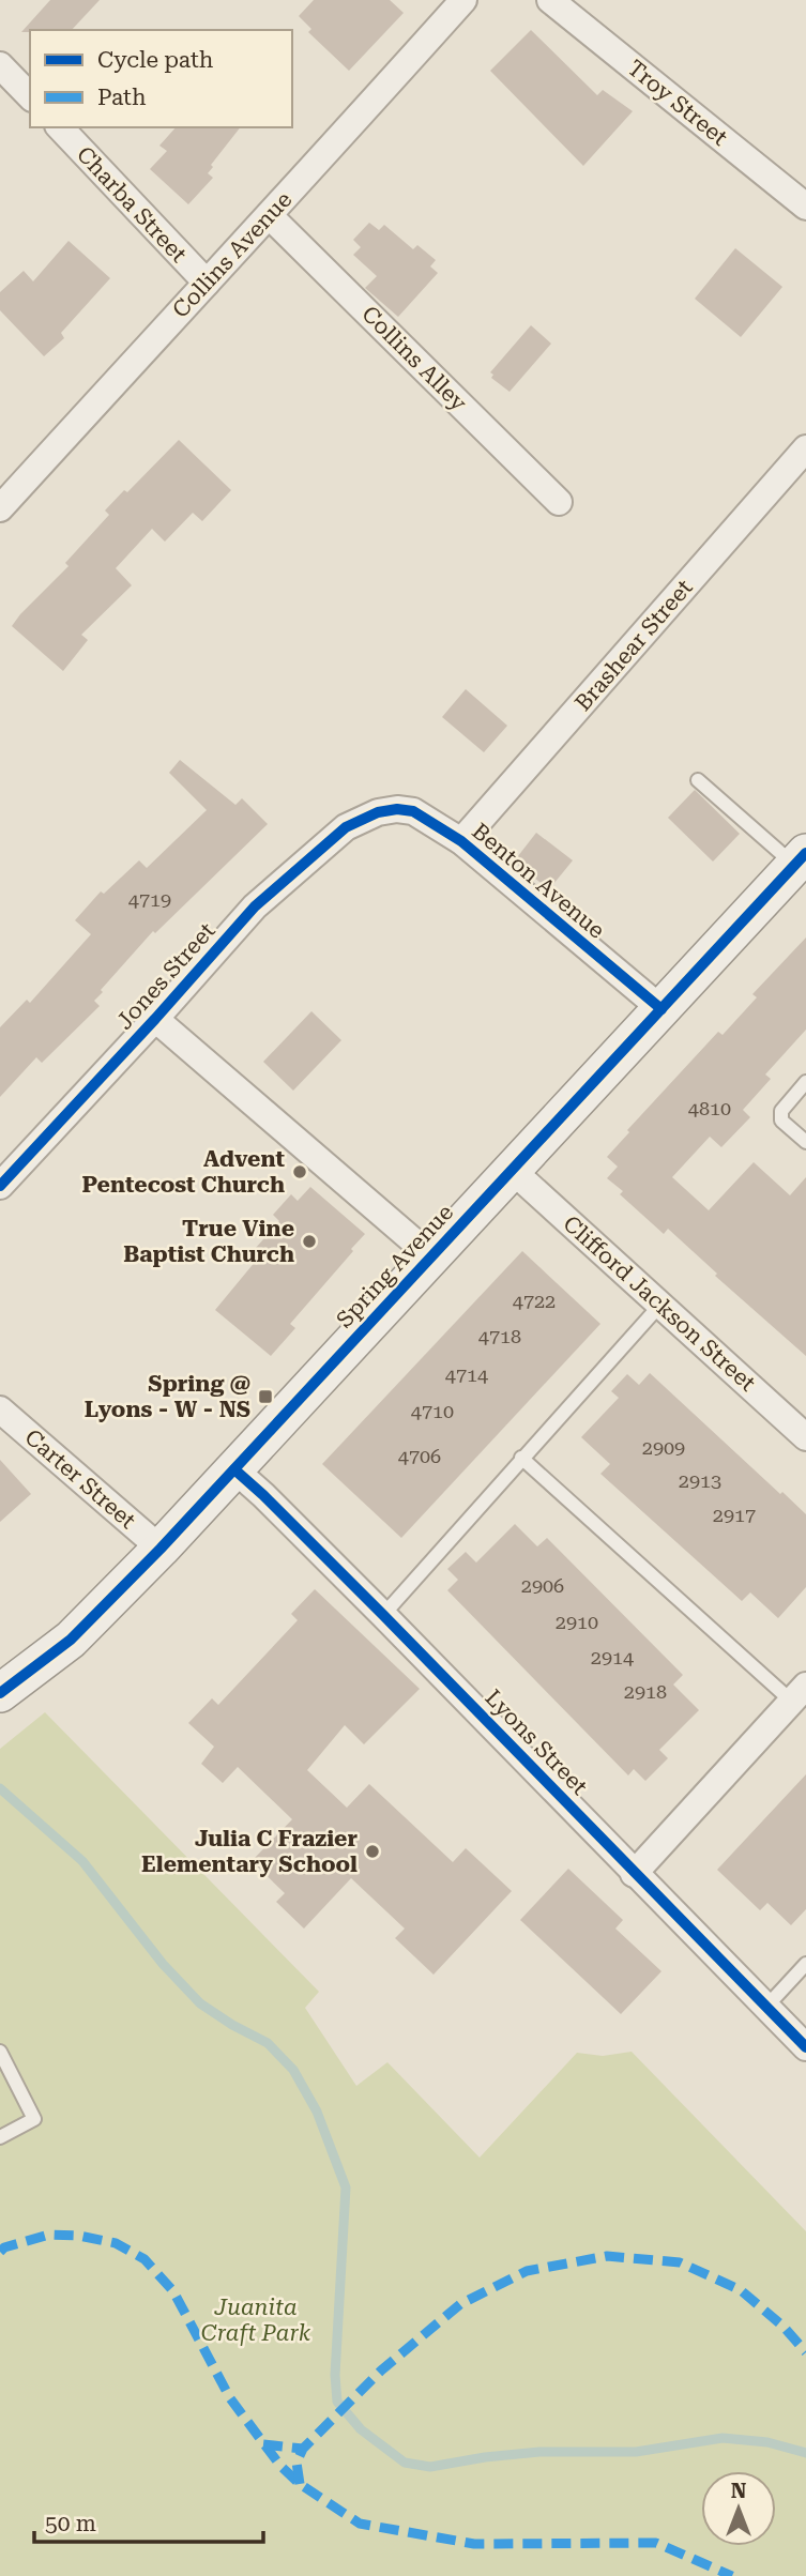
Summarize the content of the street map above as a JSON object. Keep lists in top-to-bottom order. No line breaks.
{"streets":{"street":["Troy Street","Charba Street","Collins Avenue","Collins Alley","Brashear Street","Benton Avenue","Jones Street","Spring Avenue","Clifford Jackson Street","Carter Street","Lyons Street"]},"crossings":[["Charba Street","Collins Avenue"],["Collins Avenue","Collins Alley"],["Brashear Street","Benton Avenue"],["Benton Avenue","Jones Street"],["Benton Avenue","Spring Avenue"],["Spring Avenue","Clifford Jackson Street"],["Spring Avenue","Carter Street"],["Spring Avenue","Lyons Street"]],"parks":["Juanita Craft Park"],"places":{"other":["Advent Pentecost Church","True Vine Baptist Church","Julia C Frazier Elementary School"],"transit":["Spring @ Lyons - W - NS"]},"house_numbers":["4719","4810","4722","4718","4714","4710","2909","4706","2913","2917","2906","2910","2914","2918"],"legend":["Cycle path","Path"],"scale_bar":"50 m","north":"top"}
